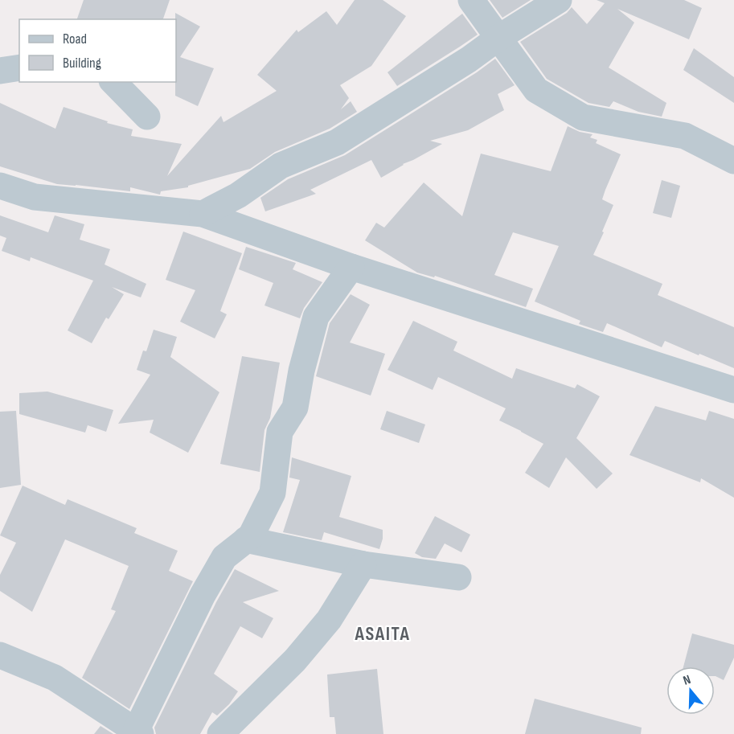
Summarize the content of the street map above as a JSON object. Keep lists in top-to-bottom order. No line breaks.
{"districts":["ASAITA"],"legend":["Road","Building"],"north":"top"}
